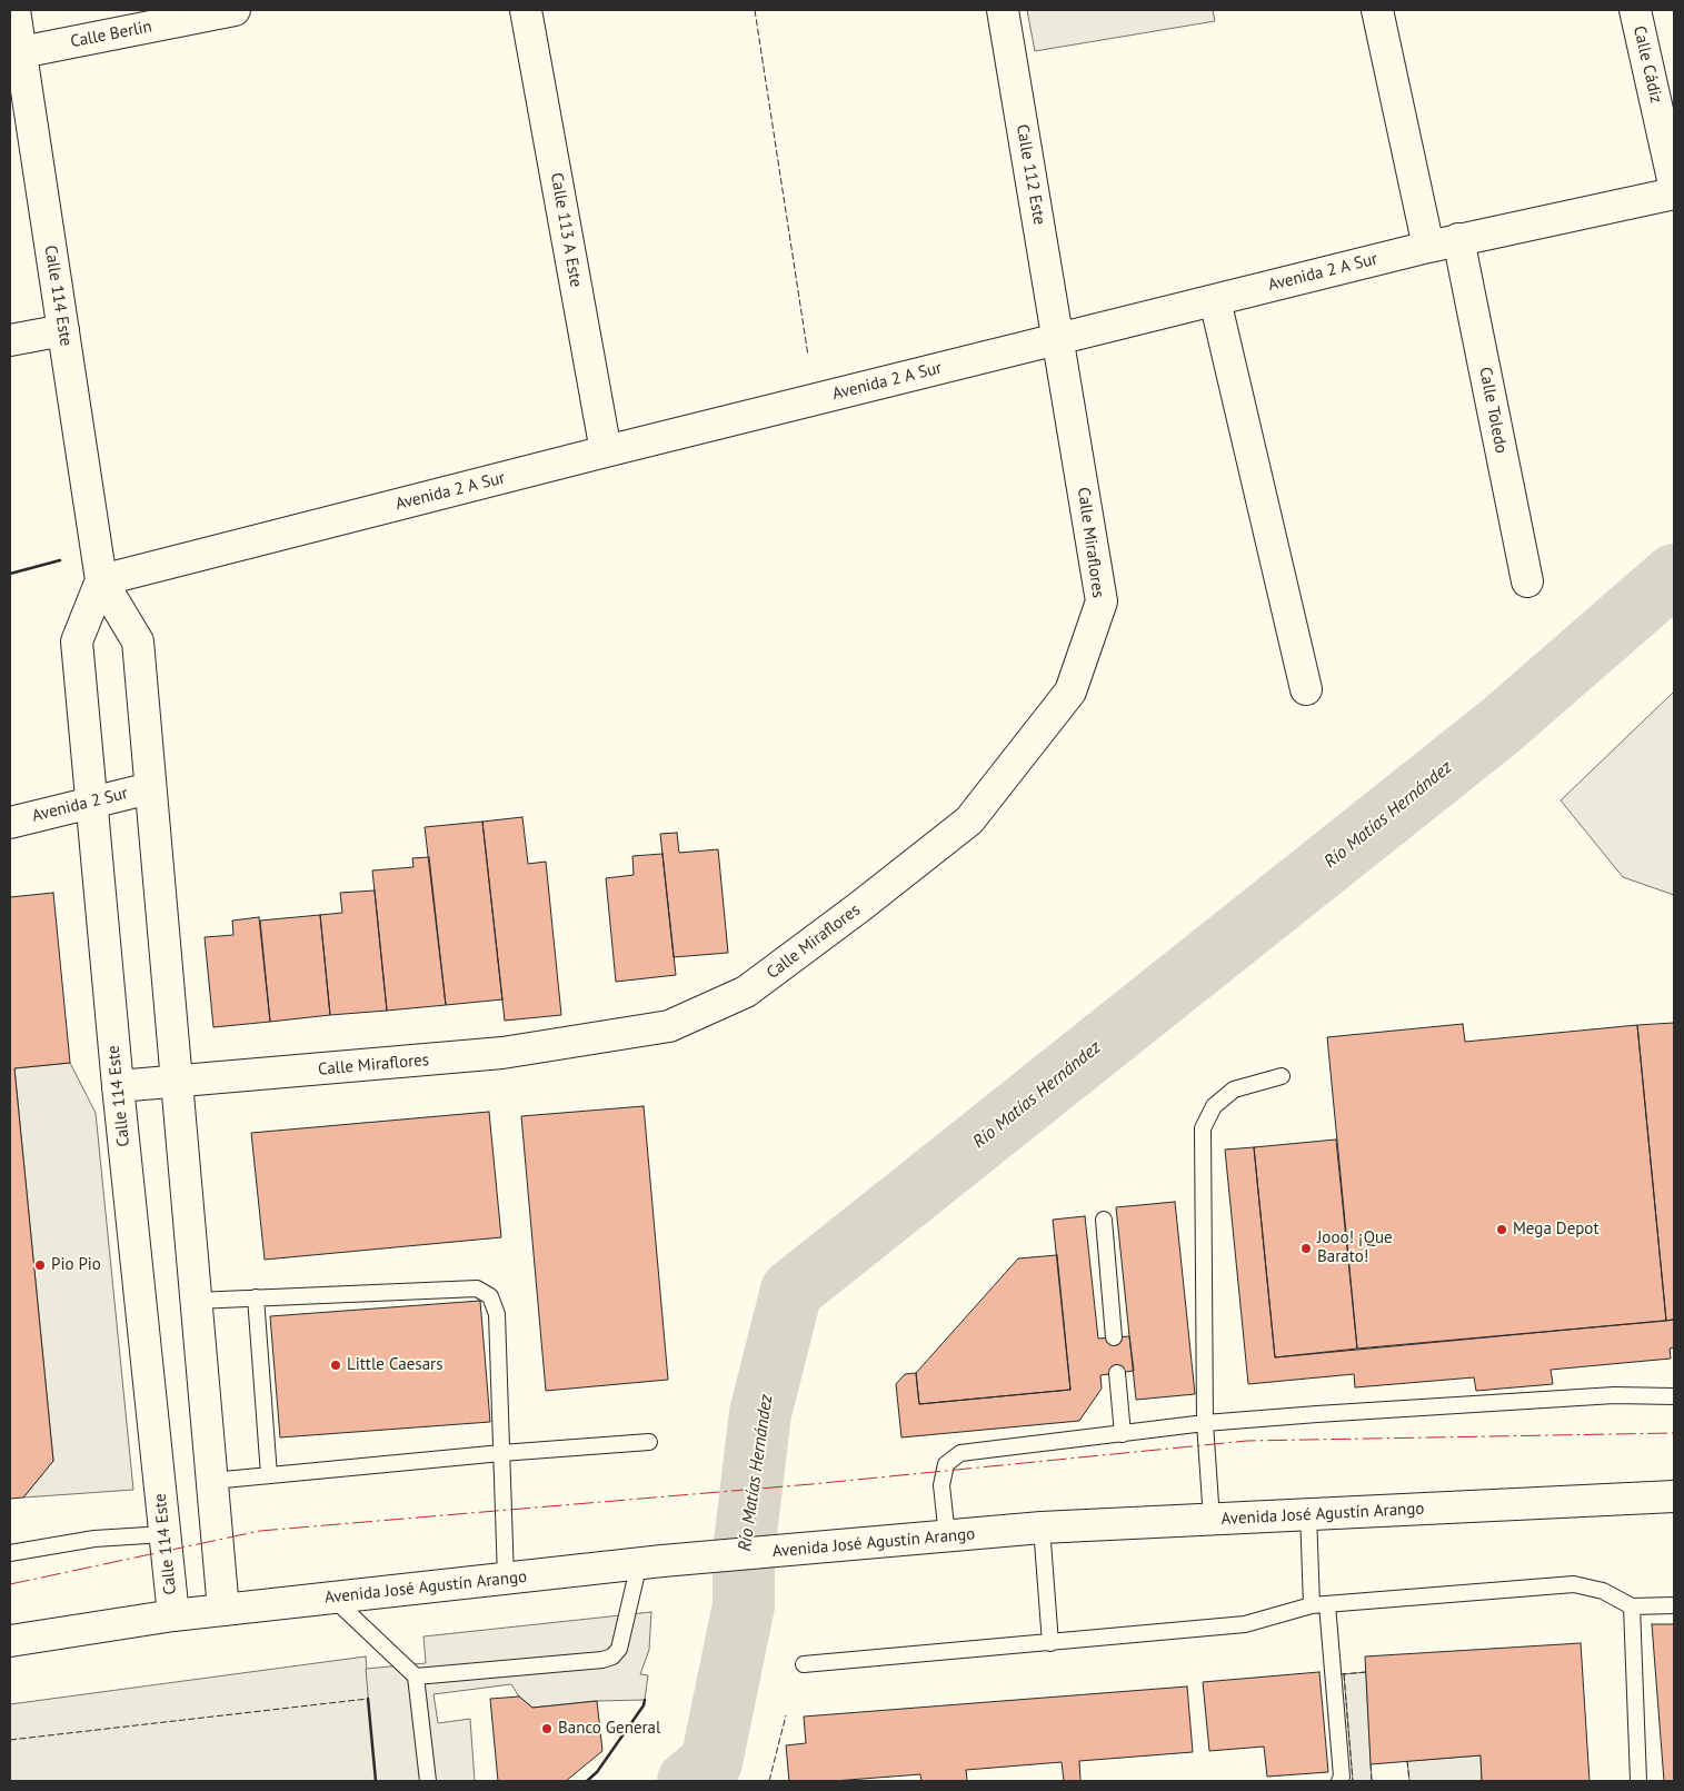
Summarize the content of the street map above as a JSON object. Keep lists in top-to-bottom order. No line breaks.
{"streets":{"street":["Calle Berlin","Calle Cádiz","Calle 112 Este","Calle 113 A Este","Avenida 2 A Sur","Calle 114 Este","Calle Toledo","Calle Miraflores","Avenida 2 Sur","Avenida José Agustín Arango"]},"crossings":[["Calle Berlin","Calle 114 Este"],["Calle 112 Este","Avenida 2 A Sur"],["Calle 112 Este","Calle Miraflores"],["Calle 113 A Este","Avenida 2 A Sur"],["Avenida 2 A Sur","Calle 114 Este"],["Avenida 2 A Sur","Calle Toledo"],["Avenida 2 A Sur","Calle Miraflores"],["Calle 114 Este","Calle Miraflores"],["Calle 114 Este","Avenida 2 Sur"],["Calle 114 Este","Avenida José Agustín Arango"]],"water":["Río Matías Hernández"],"places":["Mega Depot","Jooo! ¡Que Barato!","Pio Pio","Little Caesars","Banco General"]}
